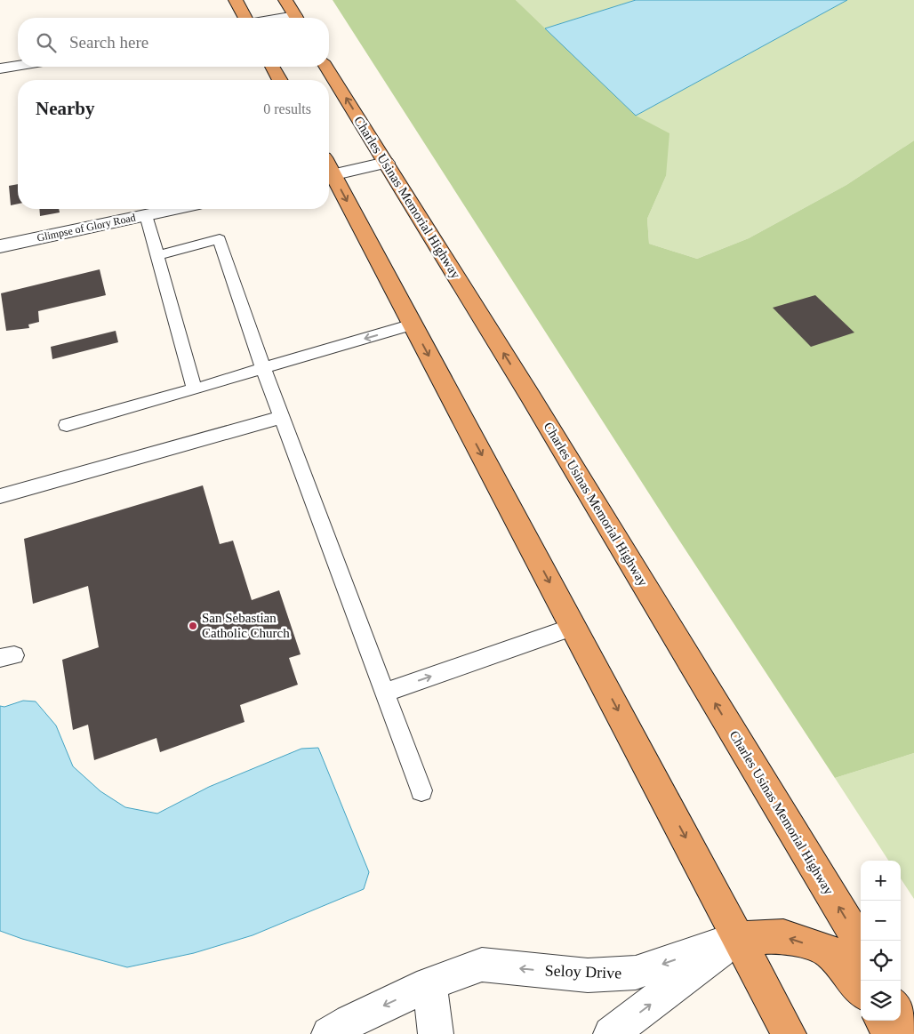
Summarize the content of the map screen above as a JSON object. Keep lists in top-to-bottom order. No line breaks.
{"streets":{"highway":["Charles Usinas Memorial Highway"],"street":["Glimpse of Glory Road","Seloy Drive"]},"places":["San Sebastian Catholic Church"],"page":{"search":"Search here","heading":["Nearby","0 results"],"map_buttons":["+","−"]}}
